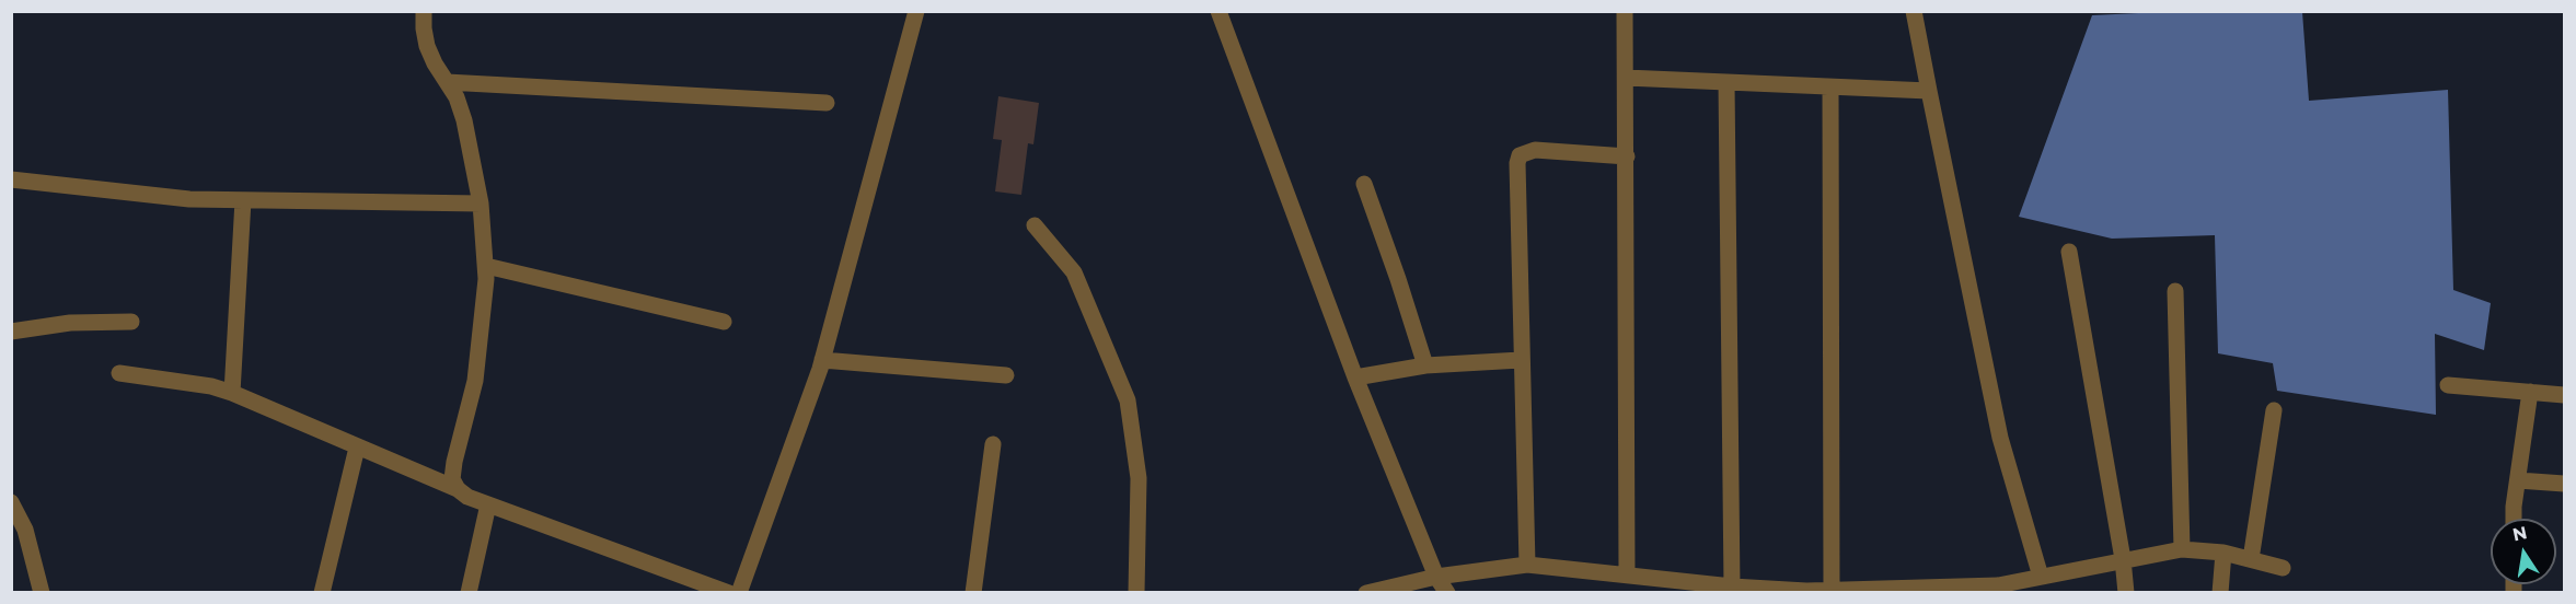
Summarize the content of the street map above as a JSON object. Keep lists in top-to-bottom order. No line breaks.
{"north":"top"}
